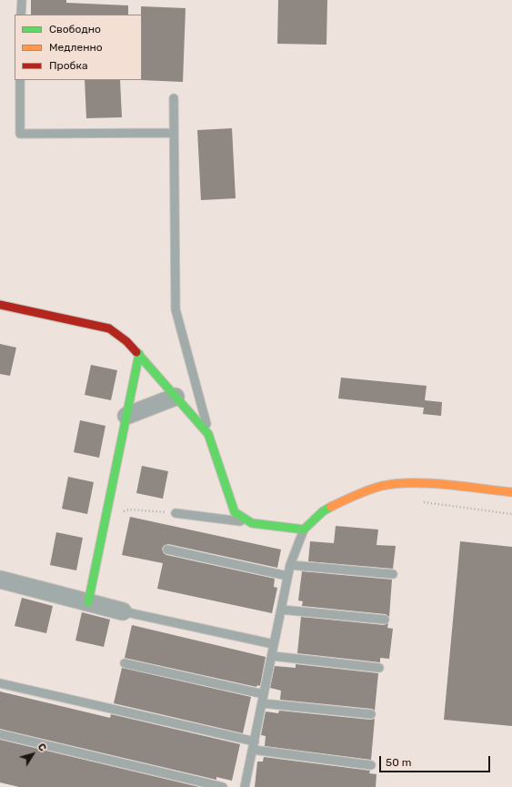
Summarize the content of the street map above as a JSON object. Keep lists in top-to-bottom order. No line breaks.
{"legend":["Свободно","Медленно","Пробка"],"scale_bar":"50 m","north":"top right"}
